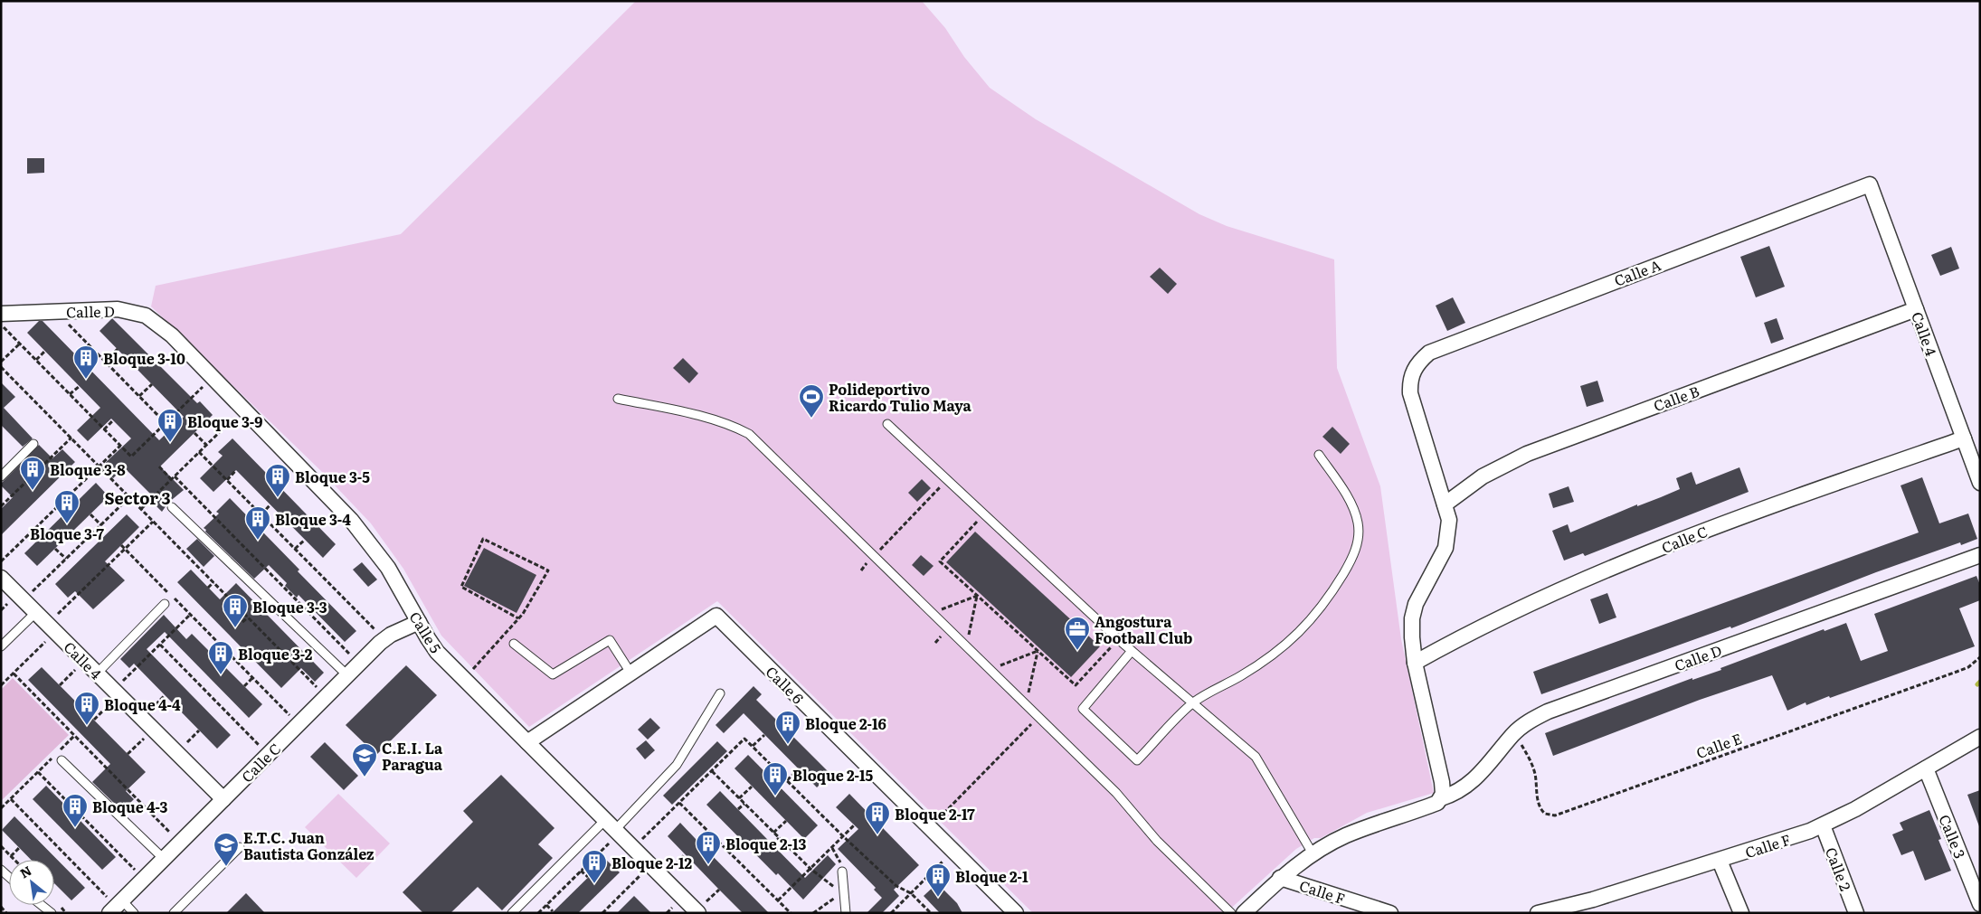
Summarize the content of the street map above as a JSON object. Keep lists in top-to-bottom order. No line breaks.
{"streets":{"street":["Calle A","Calle D","Calle 4","Calle B","Calle C","Calle 5","Calle 6","Calle 3","Calle F","Calle 2"],"path":["Calle E"]},"crossings":[["Calle A","Calle 4"],["Calle A","Calle B"],["Calle D","Calle 5"],["Calle D","Calle E"],["Calle D","Calle F"],["Calle 4","Calle B"],["Calle 4","Calle C"],["Calle C","Calle 5"],["Calle 5","Calle 6"],["Calle 3","Calle F"],["Calle F","Calle 2"]],"districts":["Sector 3"],"places":{"building":["Bloque 3-10","Bloque 3-9","Bloque 3-8","Bloque 3-5","Bloque 3-7","Bloque 3-4","Bloque 3-3","Bloque 3-2","Bloque 4-4","Bloque 2-16","Bloque 2-15","Bloque 4-3","Bloque 2-17","Bloque 2-13","Bloque 2-12","Bloque 2-1"],"sports":["Polideportivo Ricardo Tulio Maya"],"office":["Angostura Football Club"],"school or university":["C.E.I. La Paragua","E.T.C. Juan Bautista González"]},"north":"top left"}
